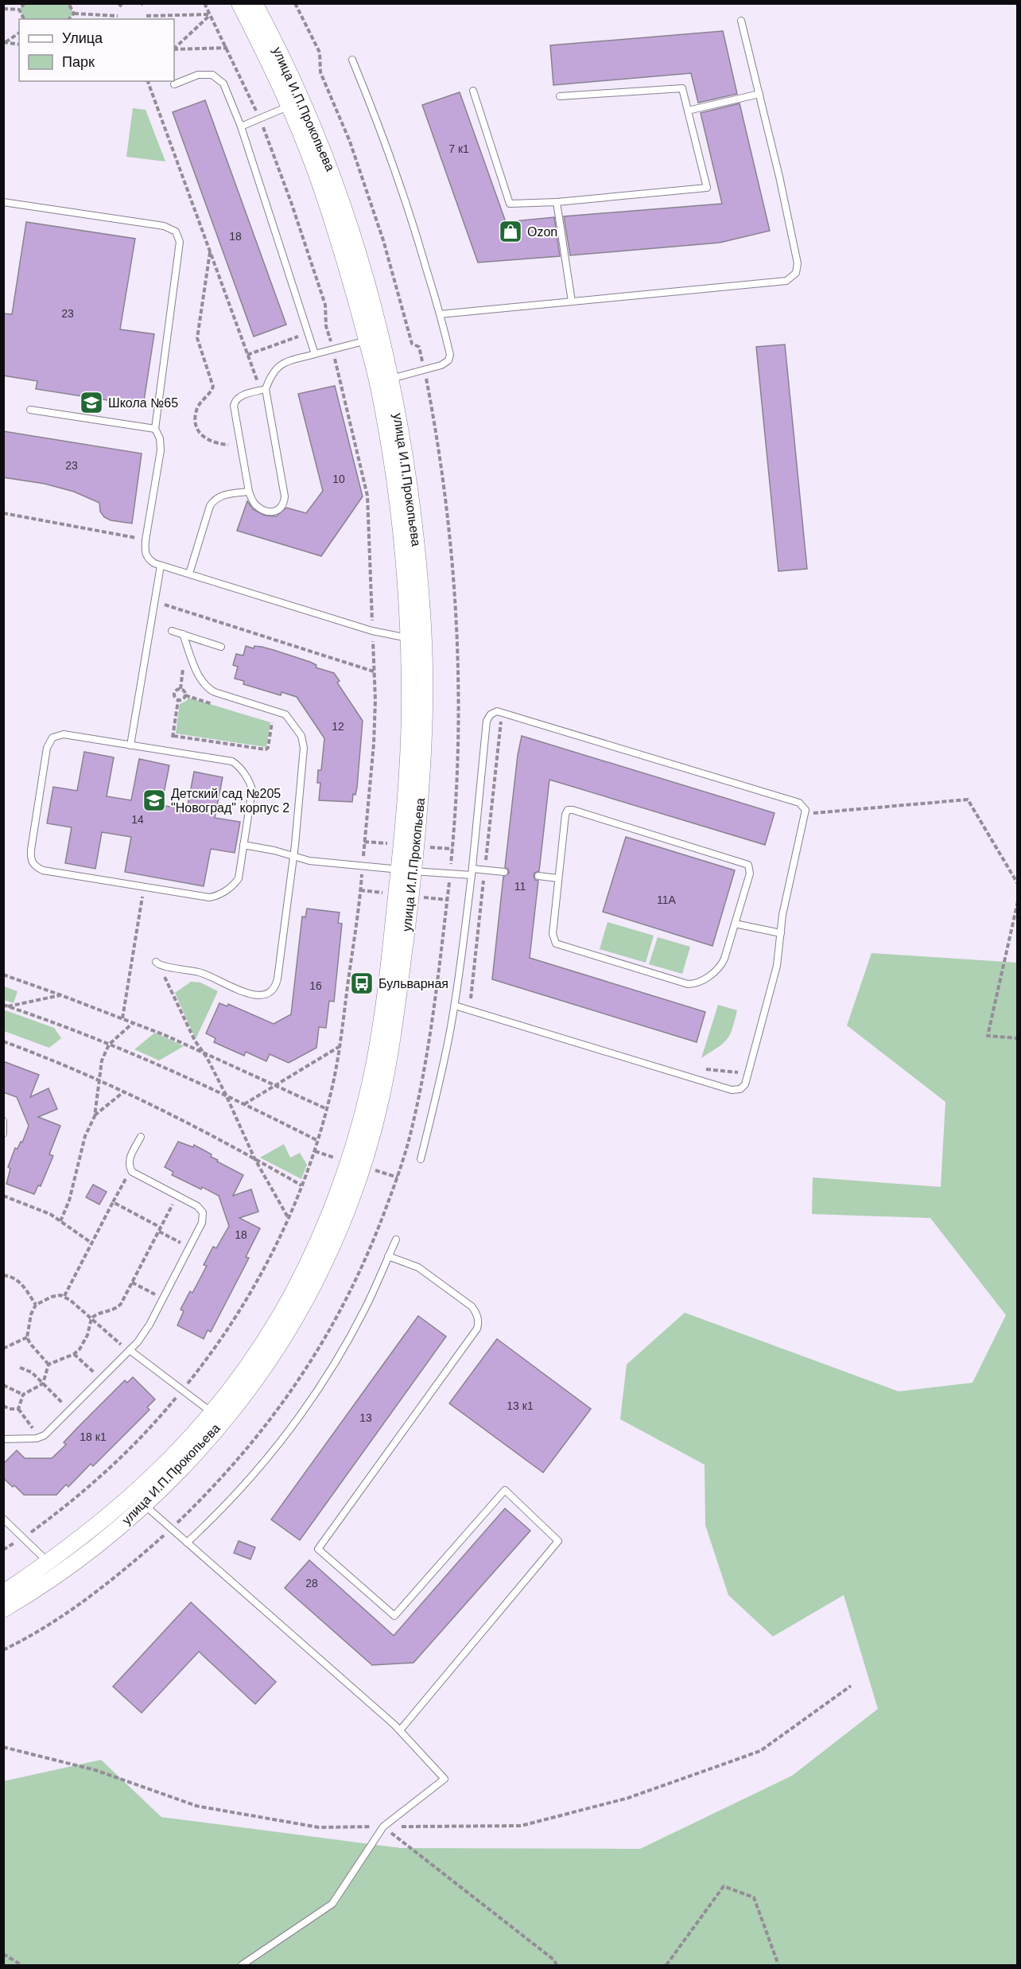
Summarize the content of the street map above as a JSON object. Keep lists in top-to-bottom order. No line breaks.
{"streets":{"street":["улица И.П.Прокопьева"]},"places":{"shop":["Ozon"],"school or university":["Школа №65","Детский сад №205 \"Новоград\" корпус 2"],"bus stop":["Бульварная"]},"house_numbers":["7 к1","18","23","23","10","12","14","11","11А","16","18","13 к1","13","18 к1","28"],"legend":["Улица","Парк"]}
